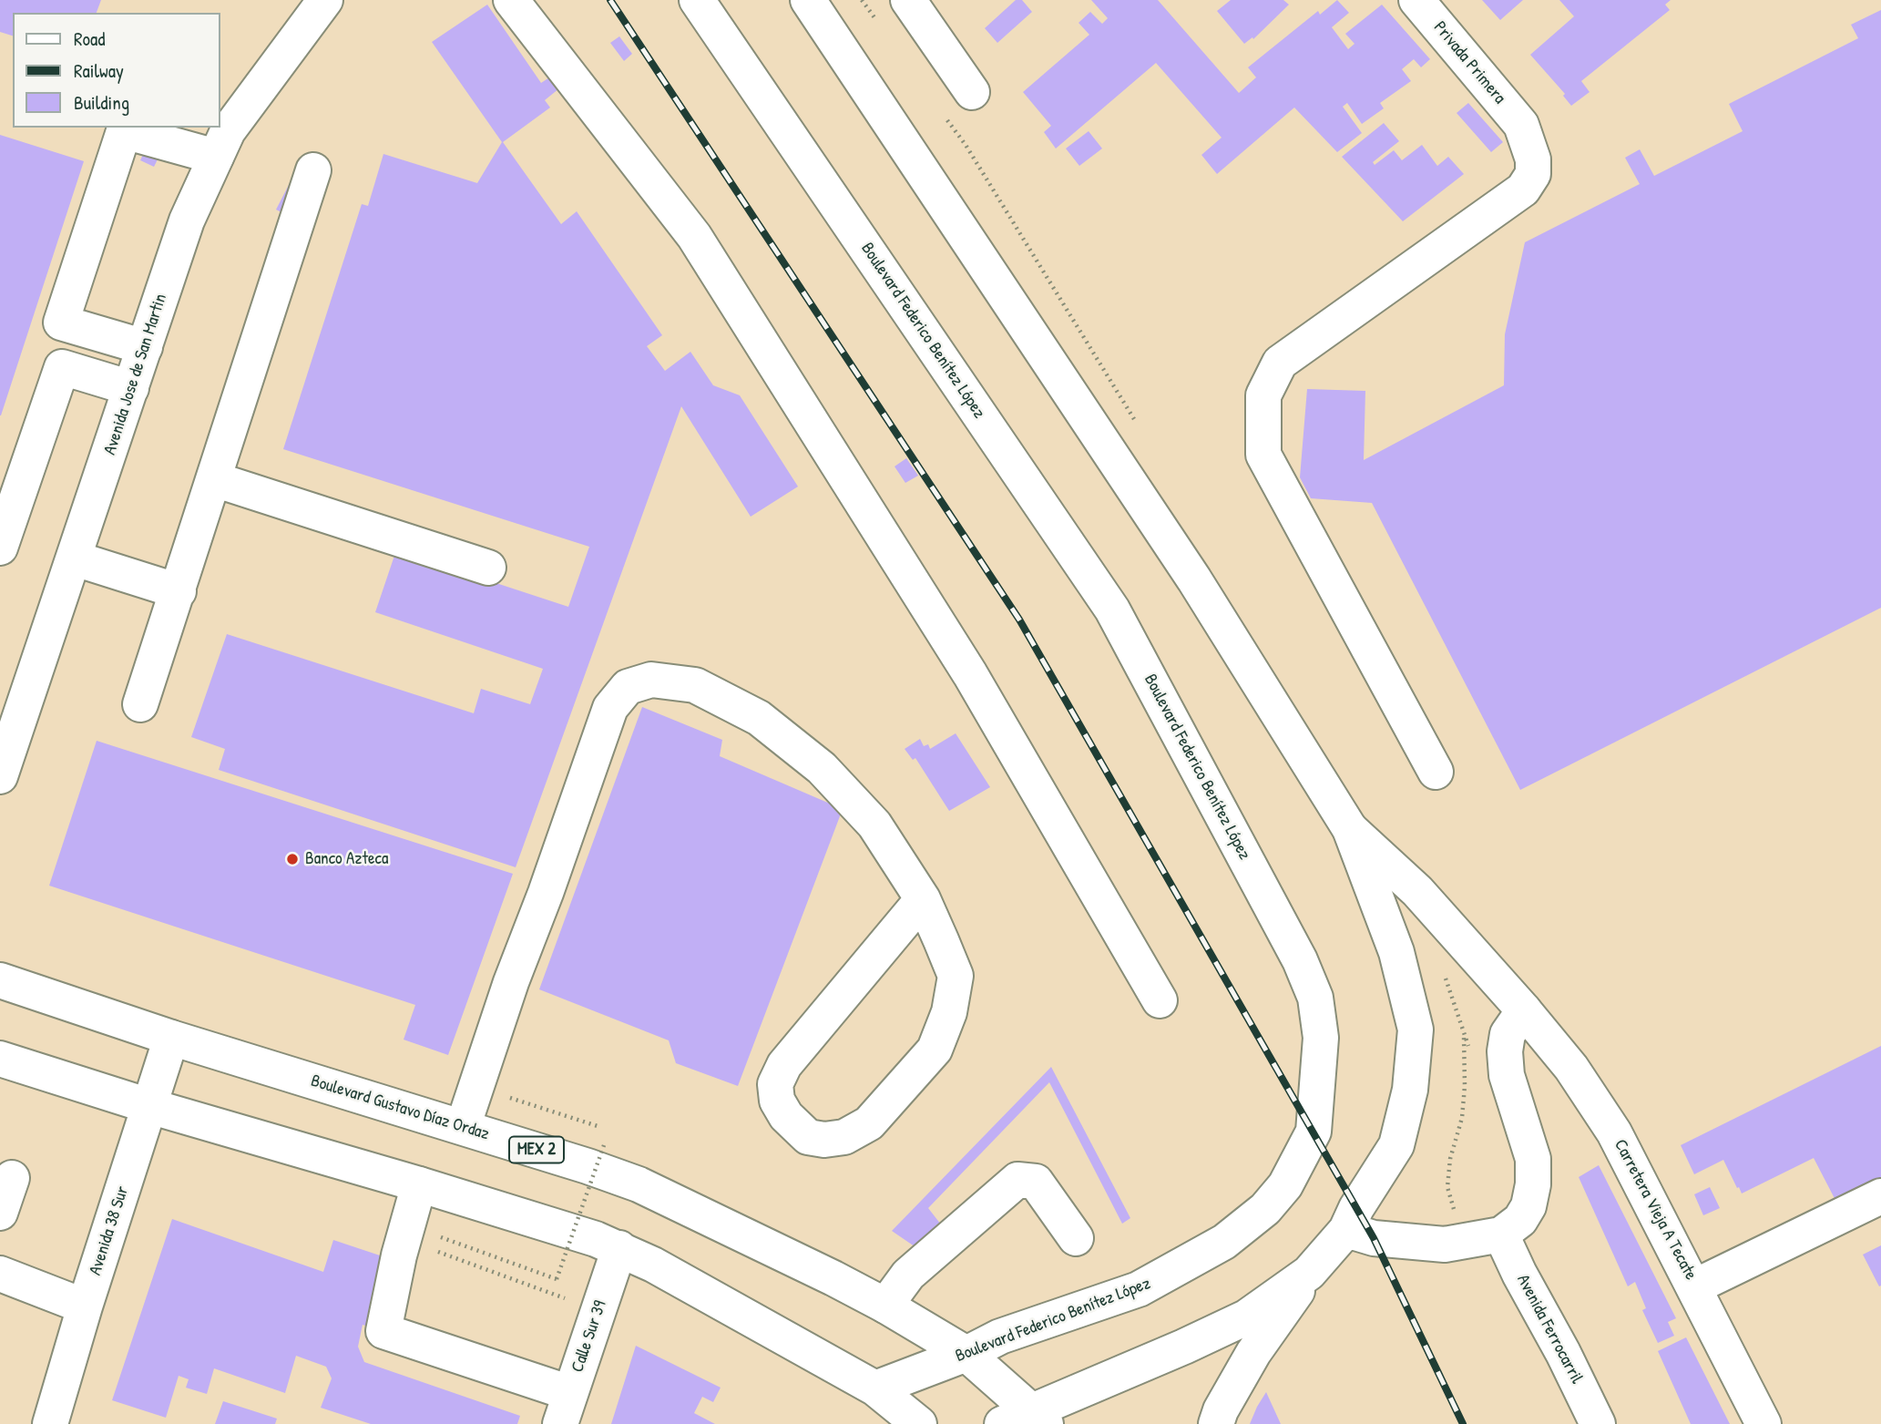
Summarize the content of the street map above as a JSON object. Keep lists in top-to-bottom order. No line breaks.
{"streets":{"main road":["Privada Primera","Boulevard Federico Benítez López","Avenida Jose de San Martin","Boulevard Gustavo Díaz Ordaz","MEX 2","Carretera Vieja A Tecate","Avenida 38 Sur","Avenida Ferrocarril","Calle Sur 39"]},"crossings":[["Boulevard Federico Benítez López","Boulevard Gustavo Díaz Ordaz"],["Boulevard Gustavo Díaz Ordaz","Avenida 38 Sur"]],"places":["Banco Azteca"],"legend":["Road","Railway","Building"]}
